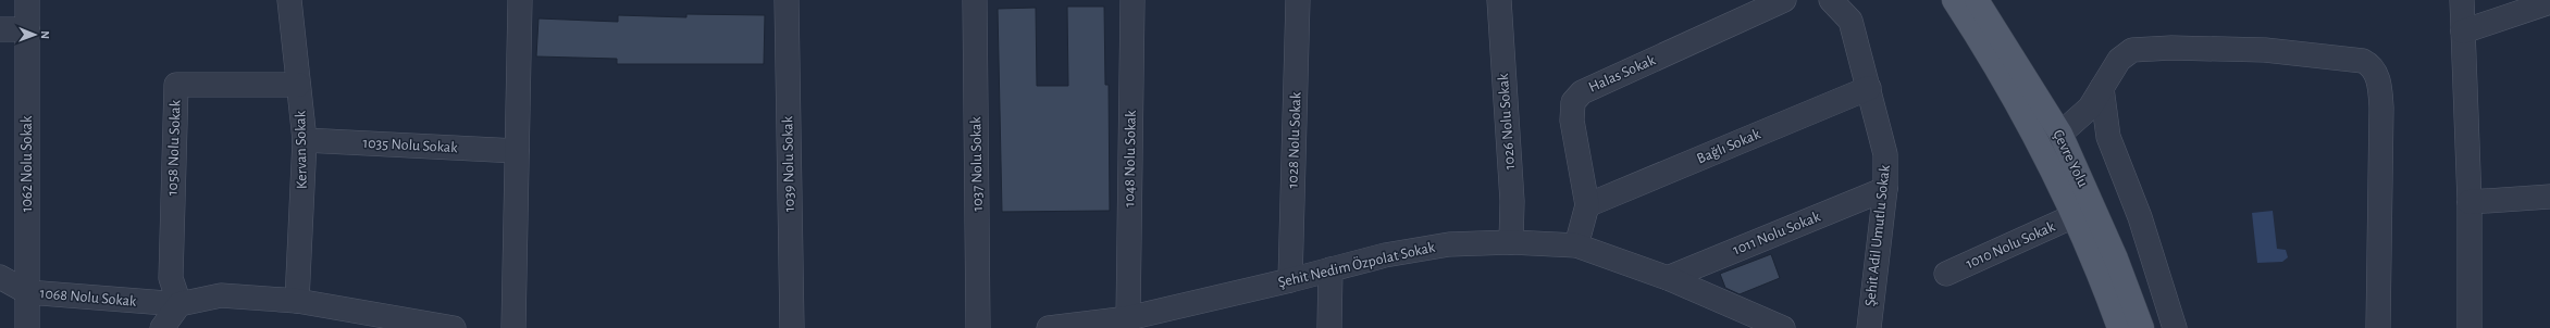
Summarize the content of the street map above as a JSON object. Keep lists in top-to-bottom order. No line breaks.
{"streets":{"main road":["Çevre Yolu"],"street":["Halas Sokak","1026 Nolu Sokak","1028 Nolu Sokak","1035 Nolu Sokak","Bağlı Sokak","1058 Nolu Sokak","Kervan Sokak","1048 Nolu Sokak","1062 Nolu Sokak","1039 Nolu Sokak","1037 Nolu Sokak","1011 Nolu Sokak","Şehit Adil Umutlu Sokak","1010 Nolu Sokak","Şehit Nedim Özpolat Sokak","1068 Nolu Sokak"]},"crossings":[["Halas Sokak","Bağlı Sokak"],["Halas Sokak","Şehit Nedim Özpolat Sokak"],["1026 Nolu Sokak","Şehit Nedim Özpolat Sokak"],["1028 Nolu Sokak","Şehit Nedim Özpolat Sokak"],["1035 Nolu Sokak","Kervan Sokak"],["Bağlı Sokak","Şehit Adil Umutlu Sokak"],["1058 Nolu Sokak","Kervan Sokak"],["1058 Nolu Sokak","1068 Nolu Sokak"],["1048 Nolu Sokak","Şehit Nedim Özpolat Sokak"],["Çevre Yolu","1010 Nolu Sokak"],["1062 Nolu Sokak","1068 Nolu Sokak"],["1011 Nolu Sokak","Şehit Adil Umutlu Sokak"],["1011 Nolu Sokak","Şehit Nedim Özpolat Sokak"]],"north":"right"}
